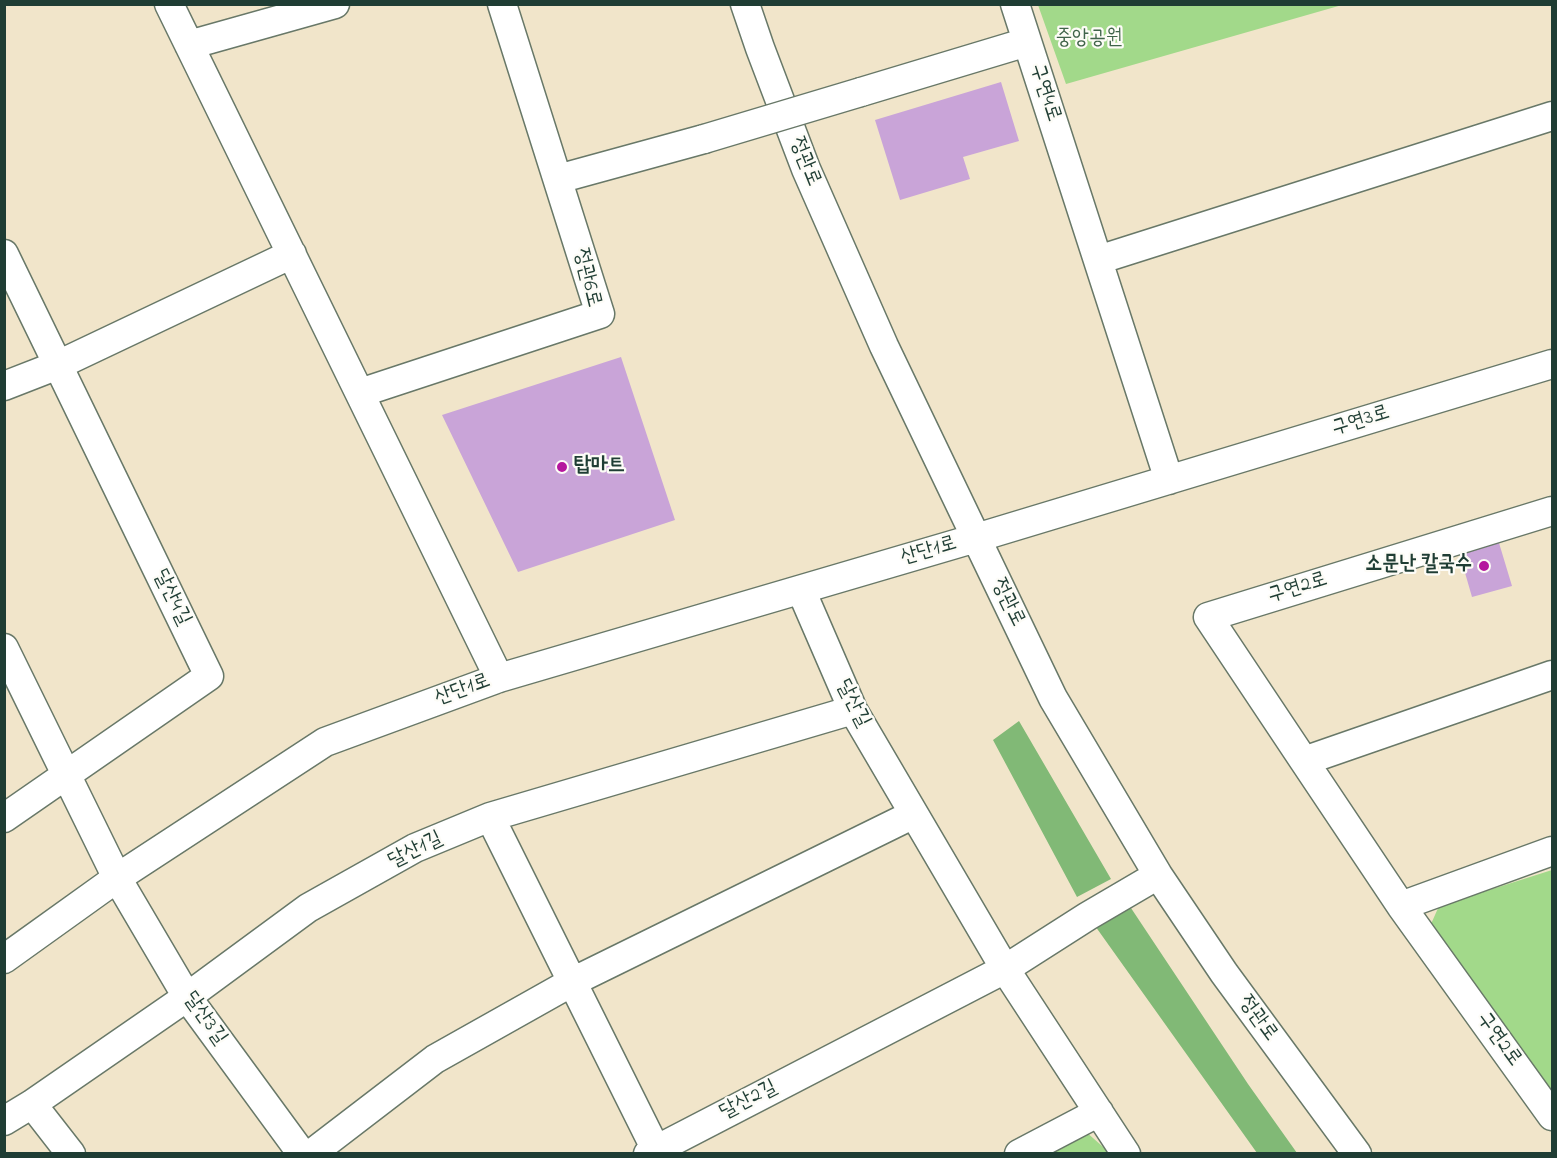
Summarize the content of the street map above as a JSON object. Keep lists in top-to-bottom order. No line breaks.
{"streets":{"street":["구연4로","정관로","정관6로","구연3로","산단1로","구연2로","달산4길","달산길","달산1길","달산3길","달산2길"]},"crossings":[["정관로","구연3로"],["정관로","산단1로"],["구연3로","산단1로"],["산단1로","달산길"],["산단1로","달산3길"],["달산4길","달산3길"],["달산길","달산1길"],["달산길","달산2길"],["달산1길","달산3길"],["달산1길","달산2길"]],"parks":["중앙공원"],"places":["탑마트","소문난 칼국수"]}
